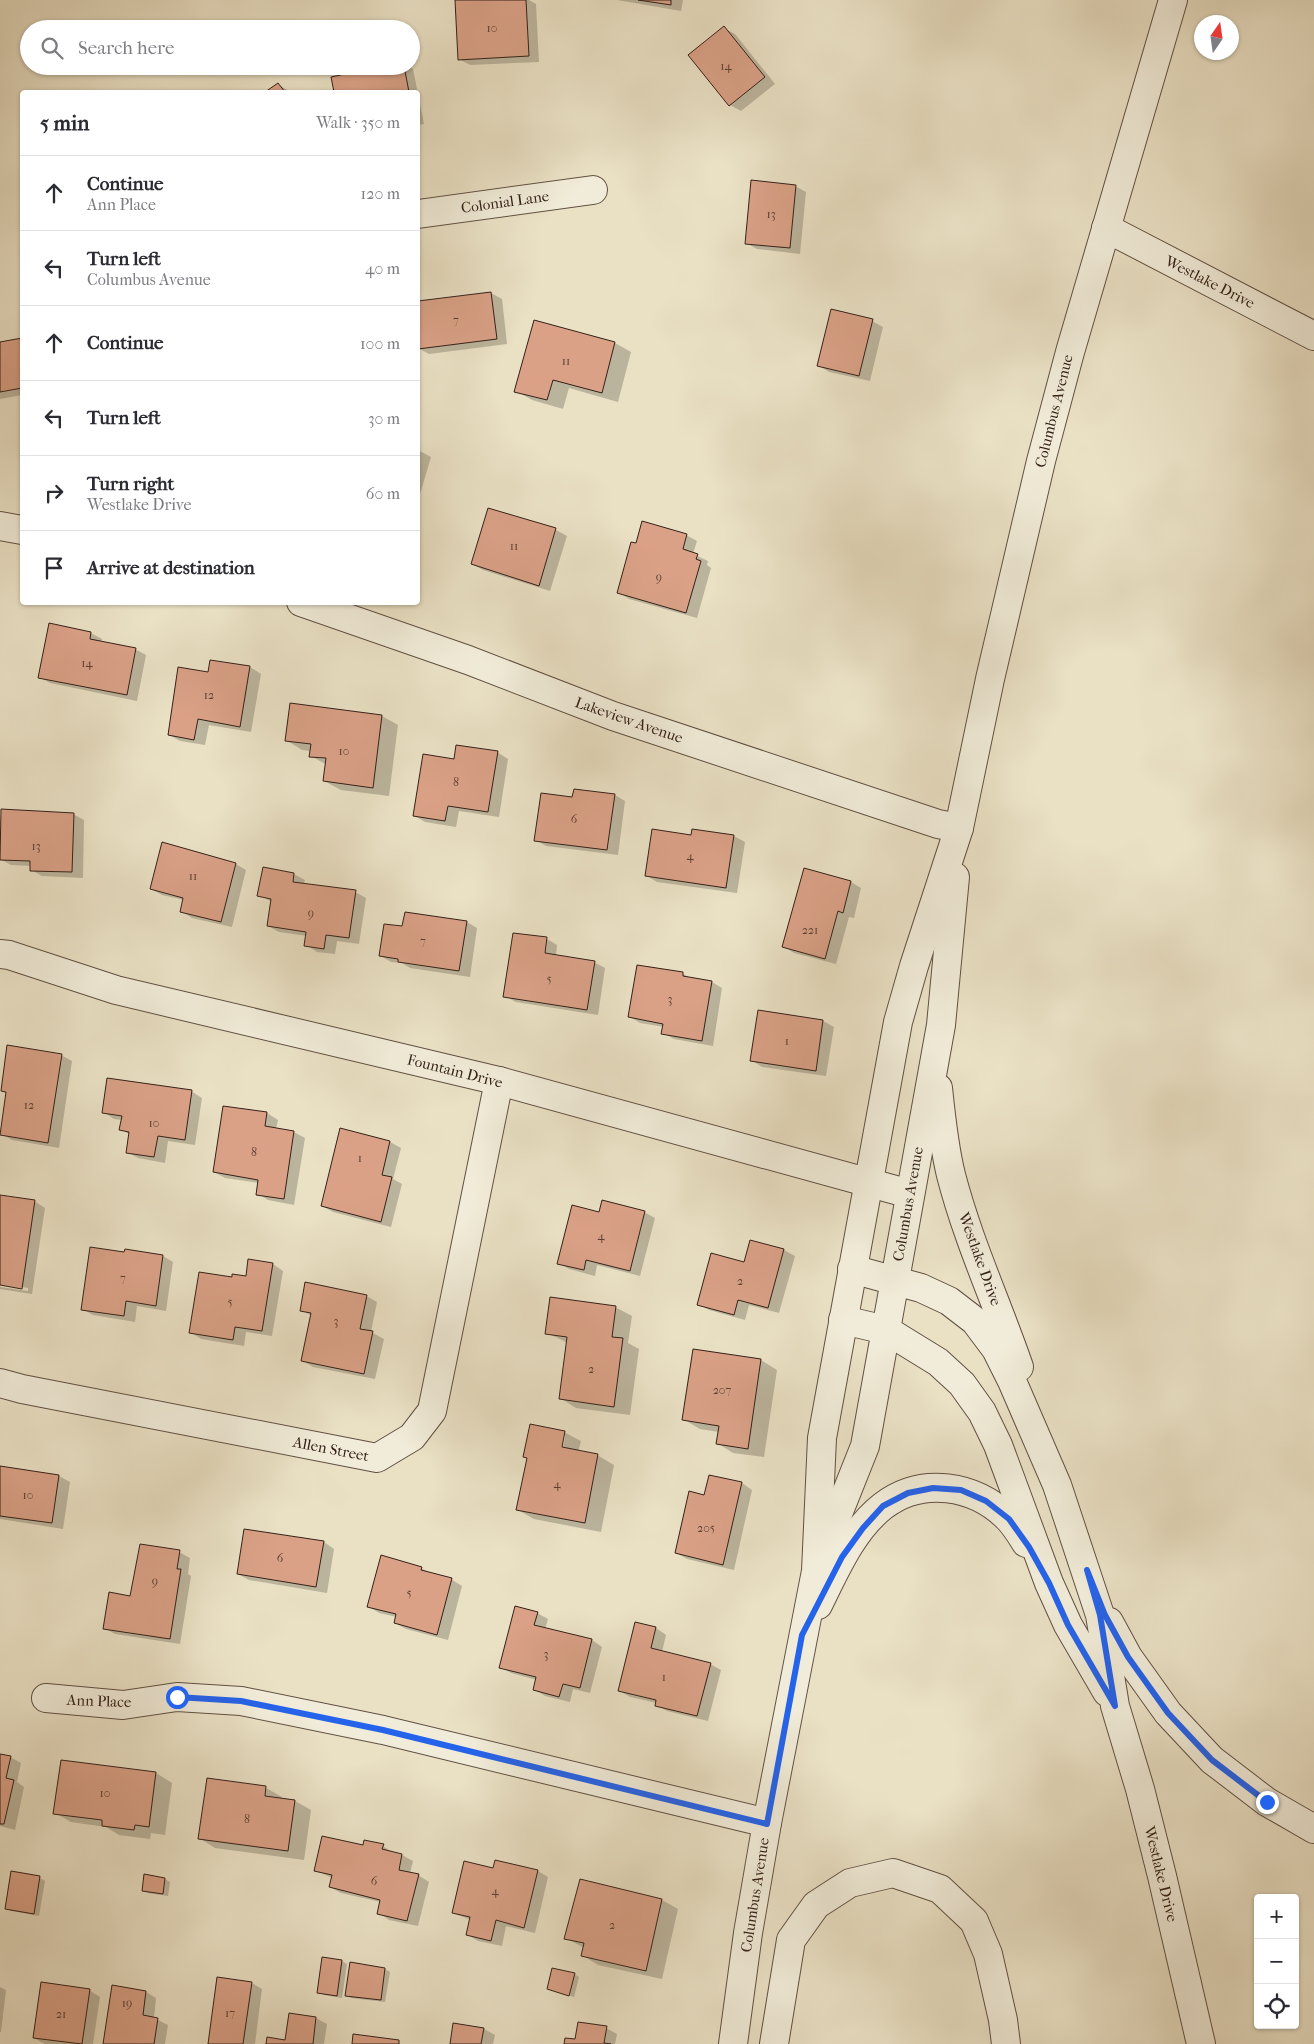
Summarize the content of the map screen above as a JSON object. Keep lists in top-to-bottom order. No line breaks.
{"streets":{"street":["Colonial Lane","Westlake Drive","Columbus Avenue","Lakeview Avenue","Fountain Drive","Allen Street","Ann Place"]},"crossings":[["Westlake Drive","Columbus Avenue"],["Columbus Avenue","Lakeview Avenue"],["Columbus Avenue","Fountain Drive"],["Columbus Avenue","Ann Place"],["Fountain Drive","Allen Street"]],"house_numbers":["10","14","13","7","11","11","9","14","12","10","8","6","13","4","11","9","221","7","5","3","1","12","10","8","1","4","7","2","5","3","2","207","4","10","205","6","9","5","3","1","10","8","6","4","2","19","17","21"],"north":"top","page":{"search":"Search here","heading":["5 min","Walk · 350 m"],"list":[["Continue","Ann Place","120 m"],["Turn left","Columbus Avenue","40 m"],["Continue","100 m"],["Turn left","30 m"],["Turn right","Westlake Drive","60 m"],"Arrive at destination"],"map_buttons":["+","−"]}}
